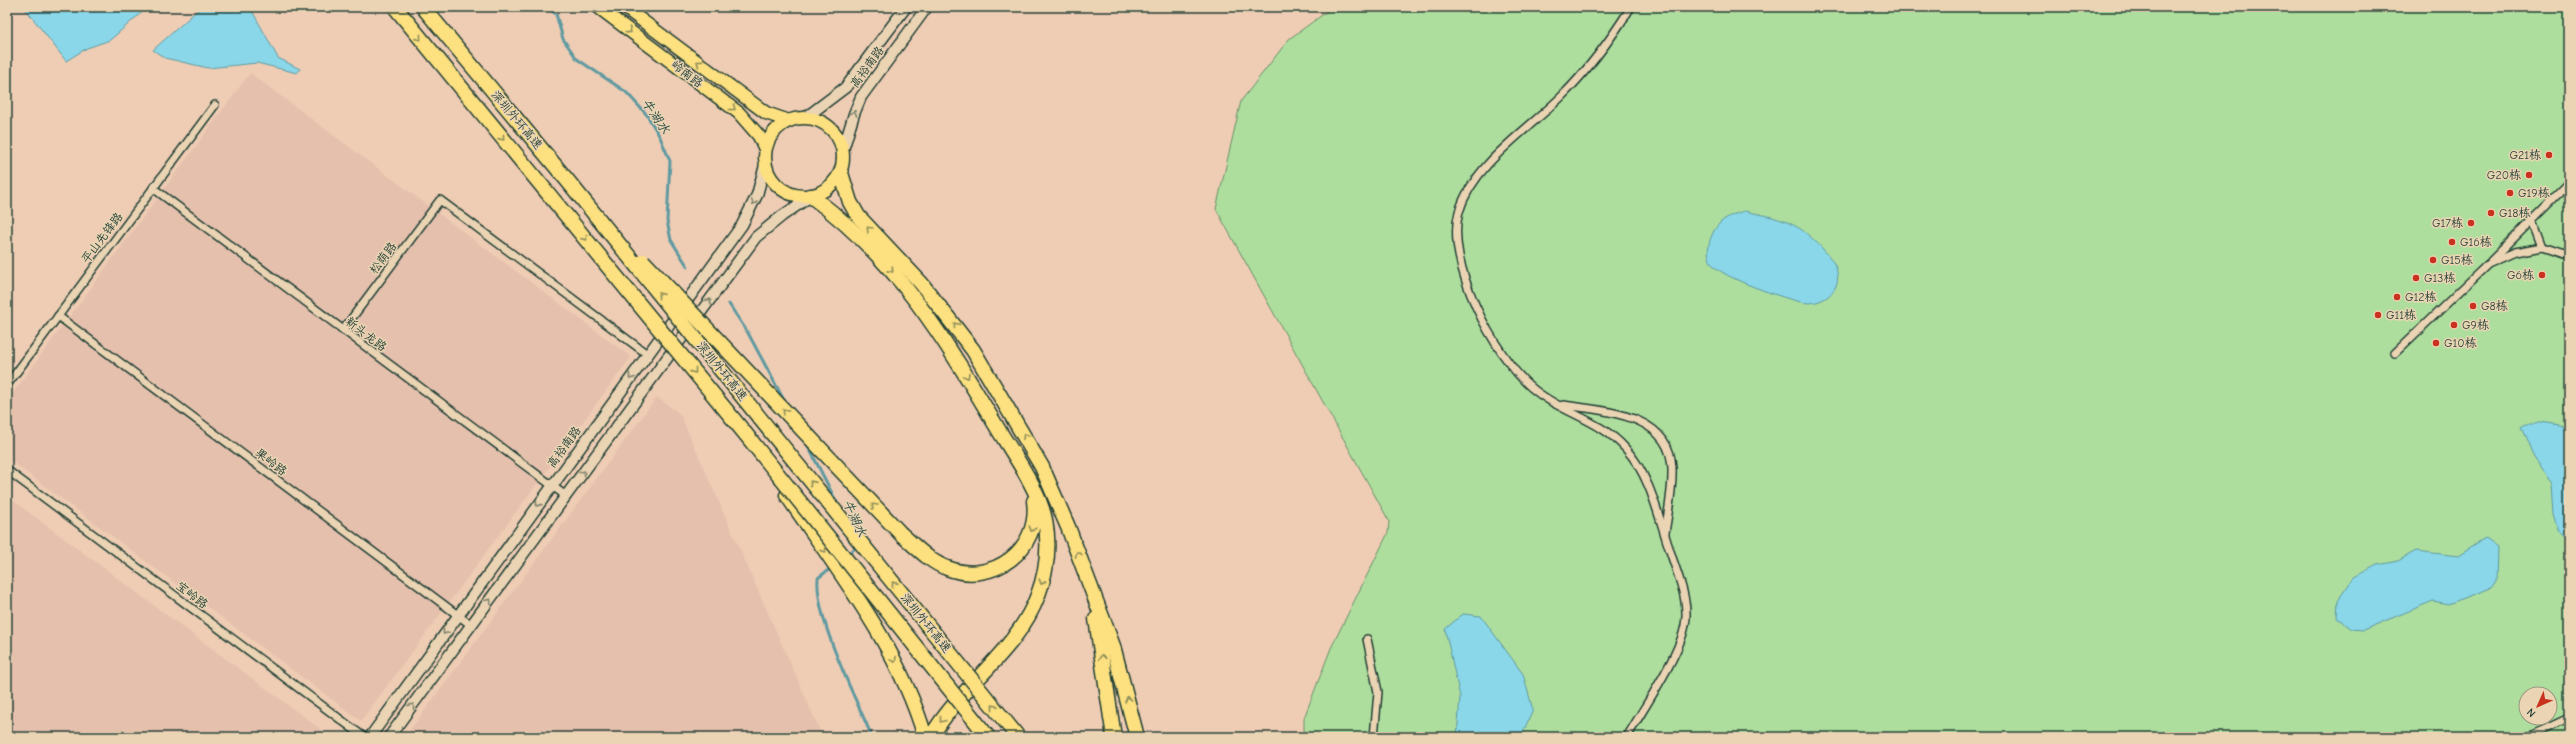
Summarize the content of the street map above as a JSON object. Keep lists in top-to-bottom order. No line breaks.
{"streets":{"highway":["深圳外环高速"],"main road":["岭南路"],"street":["高裕南路","平山先锋路","松荫路","新头龙路","果岭路","宝岭路"]},"crossings":[["高裕南路","岭南路"],["高裕南路","松荫路"],["高裕南路","新头龙路"],["高裕南路","果岭路"],["平山先锋路","新头龙路"],["平山先锋路","果岭路"],["松荫路","新头龙路"]],"water":["牛湖水"],"places":["G21栋","G20栋","G19栋","G18栋","G17栋","G16栋","G15栋","G6栋","G13栋","G12栋","G8栋","G11栋","G9栋","G10栋"],"north":"bottom left"}
